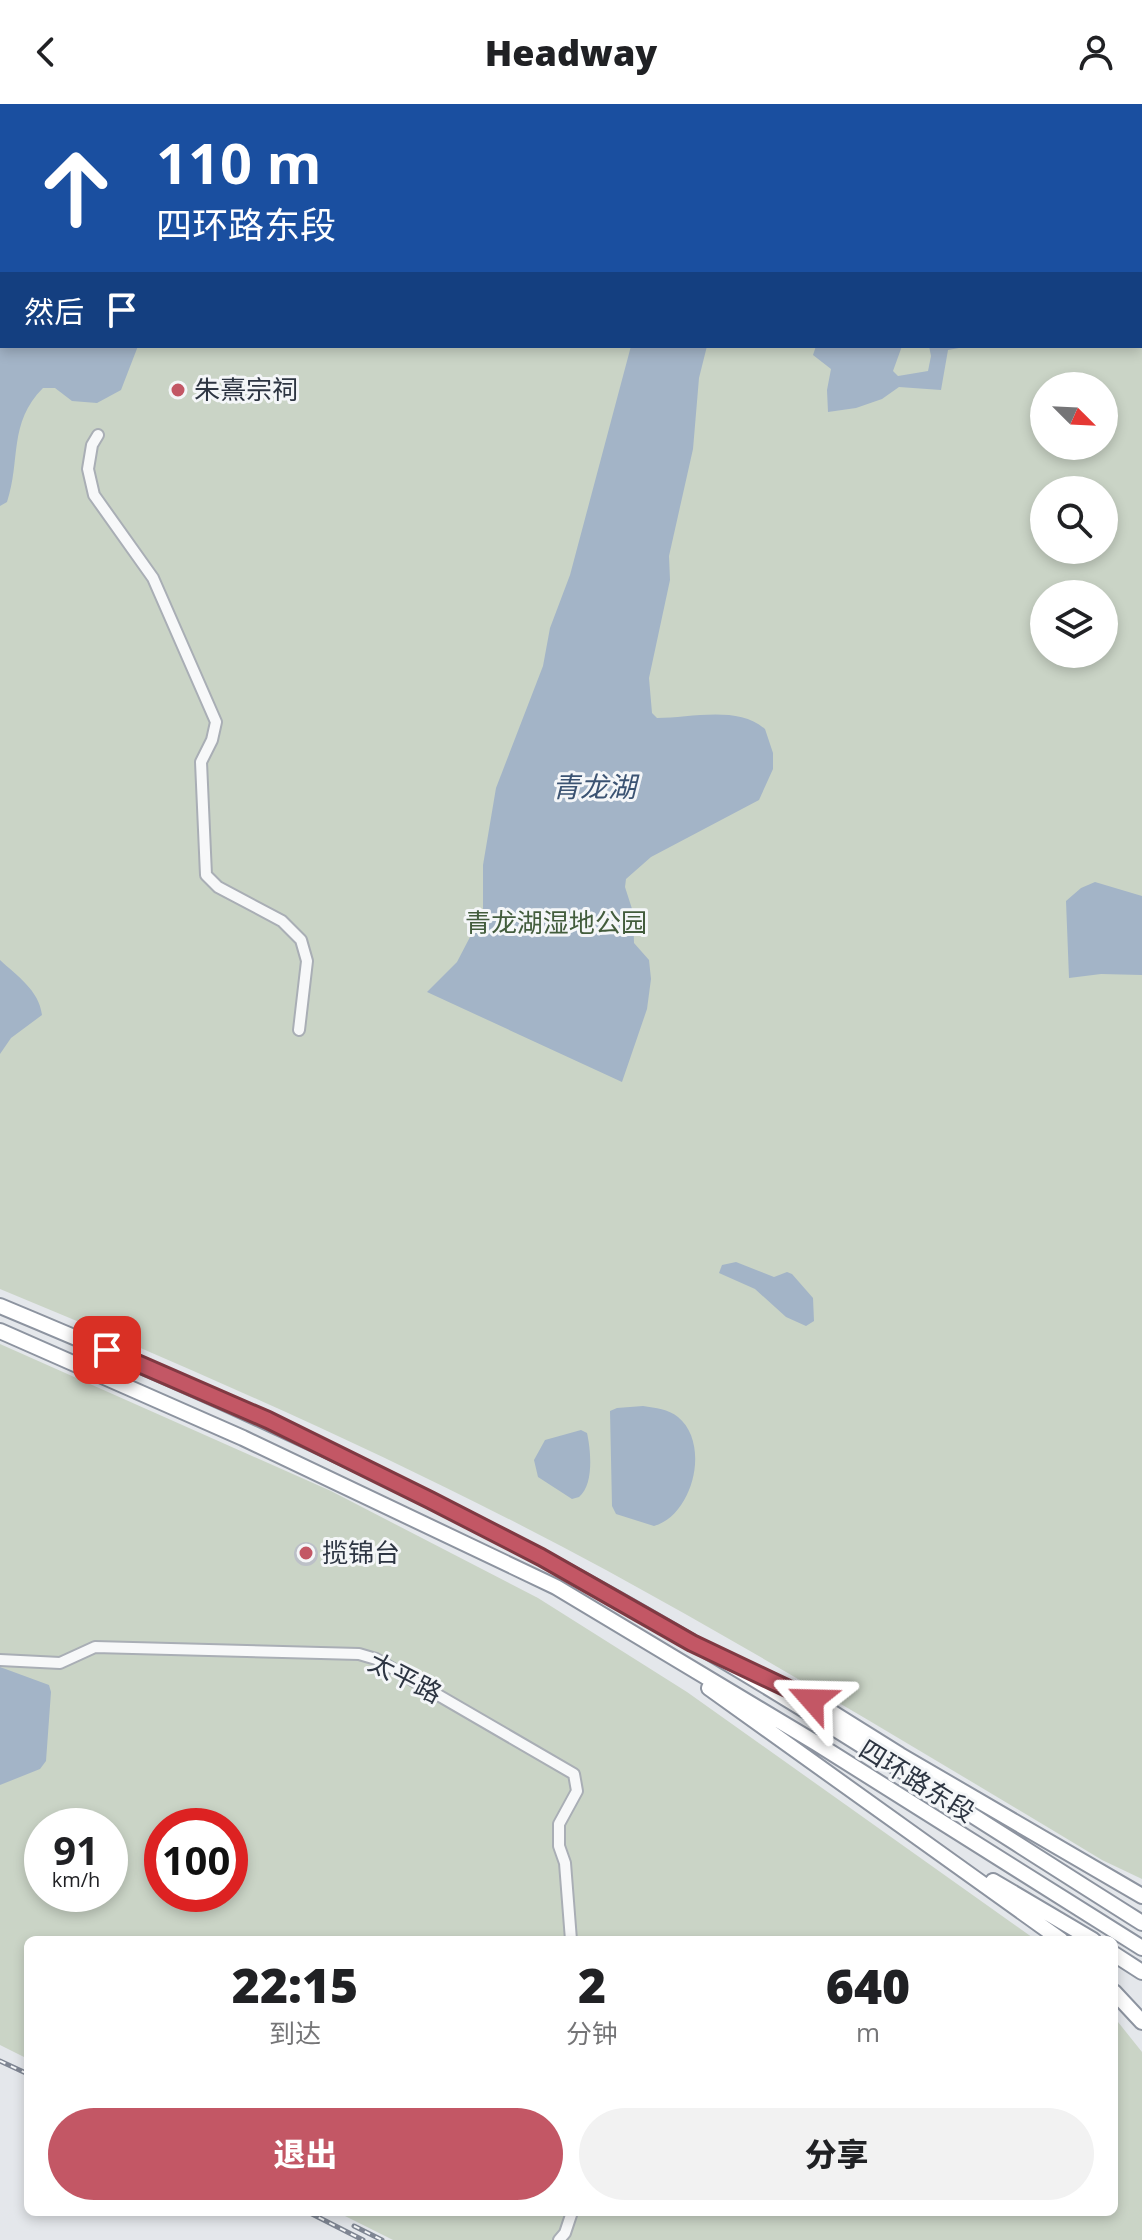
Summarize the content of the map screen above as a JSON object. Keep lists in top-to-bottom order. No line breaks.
{"streets":{"highway":["四环路东段"],"street":["太平路"]},"water":["青龙湖"],"parks":["青龙湖湿地公园"],"places":["朱熹宗祠","揽锦台"],"north":"bottom right","page":{"header":"Headway","turn":["110 m","四环路东段"],"then":"然后","speed":"91 km/h","limit":"100","eta":["22:15","到达","2","分钟","640","m"],"buttons":["退出","分享"]}}
